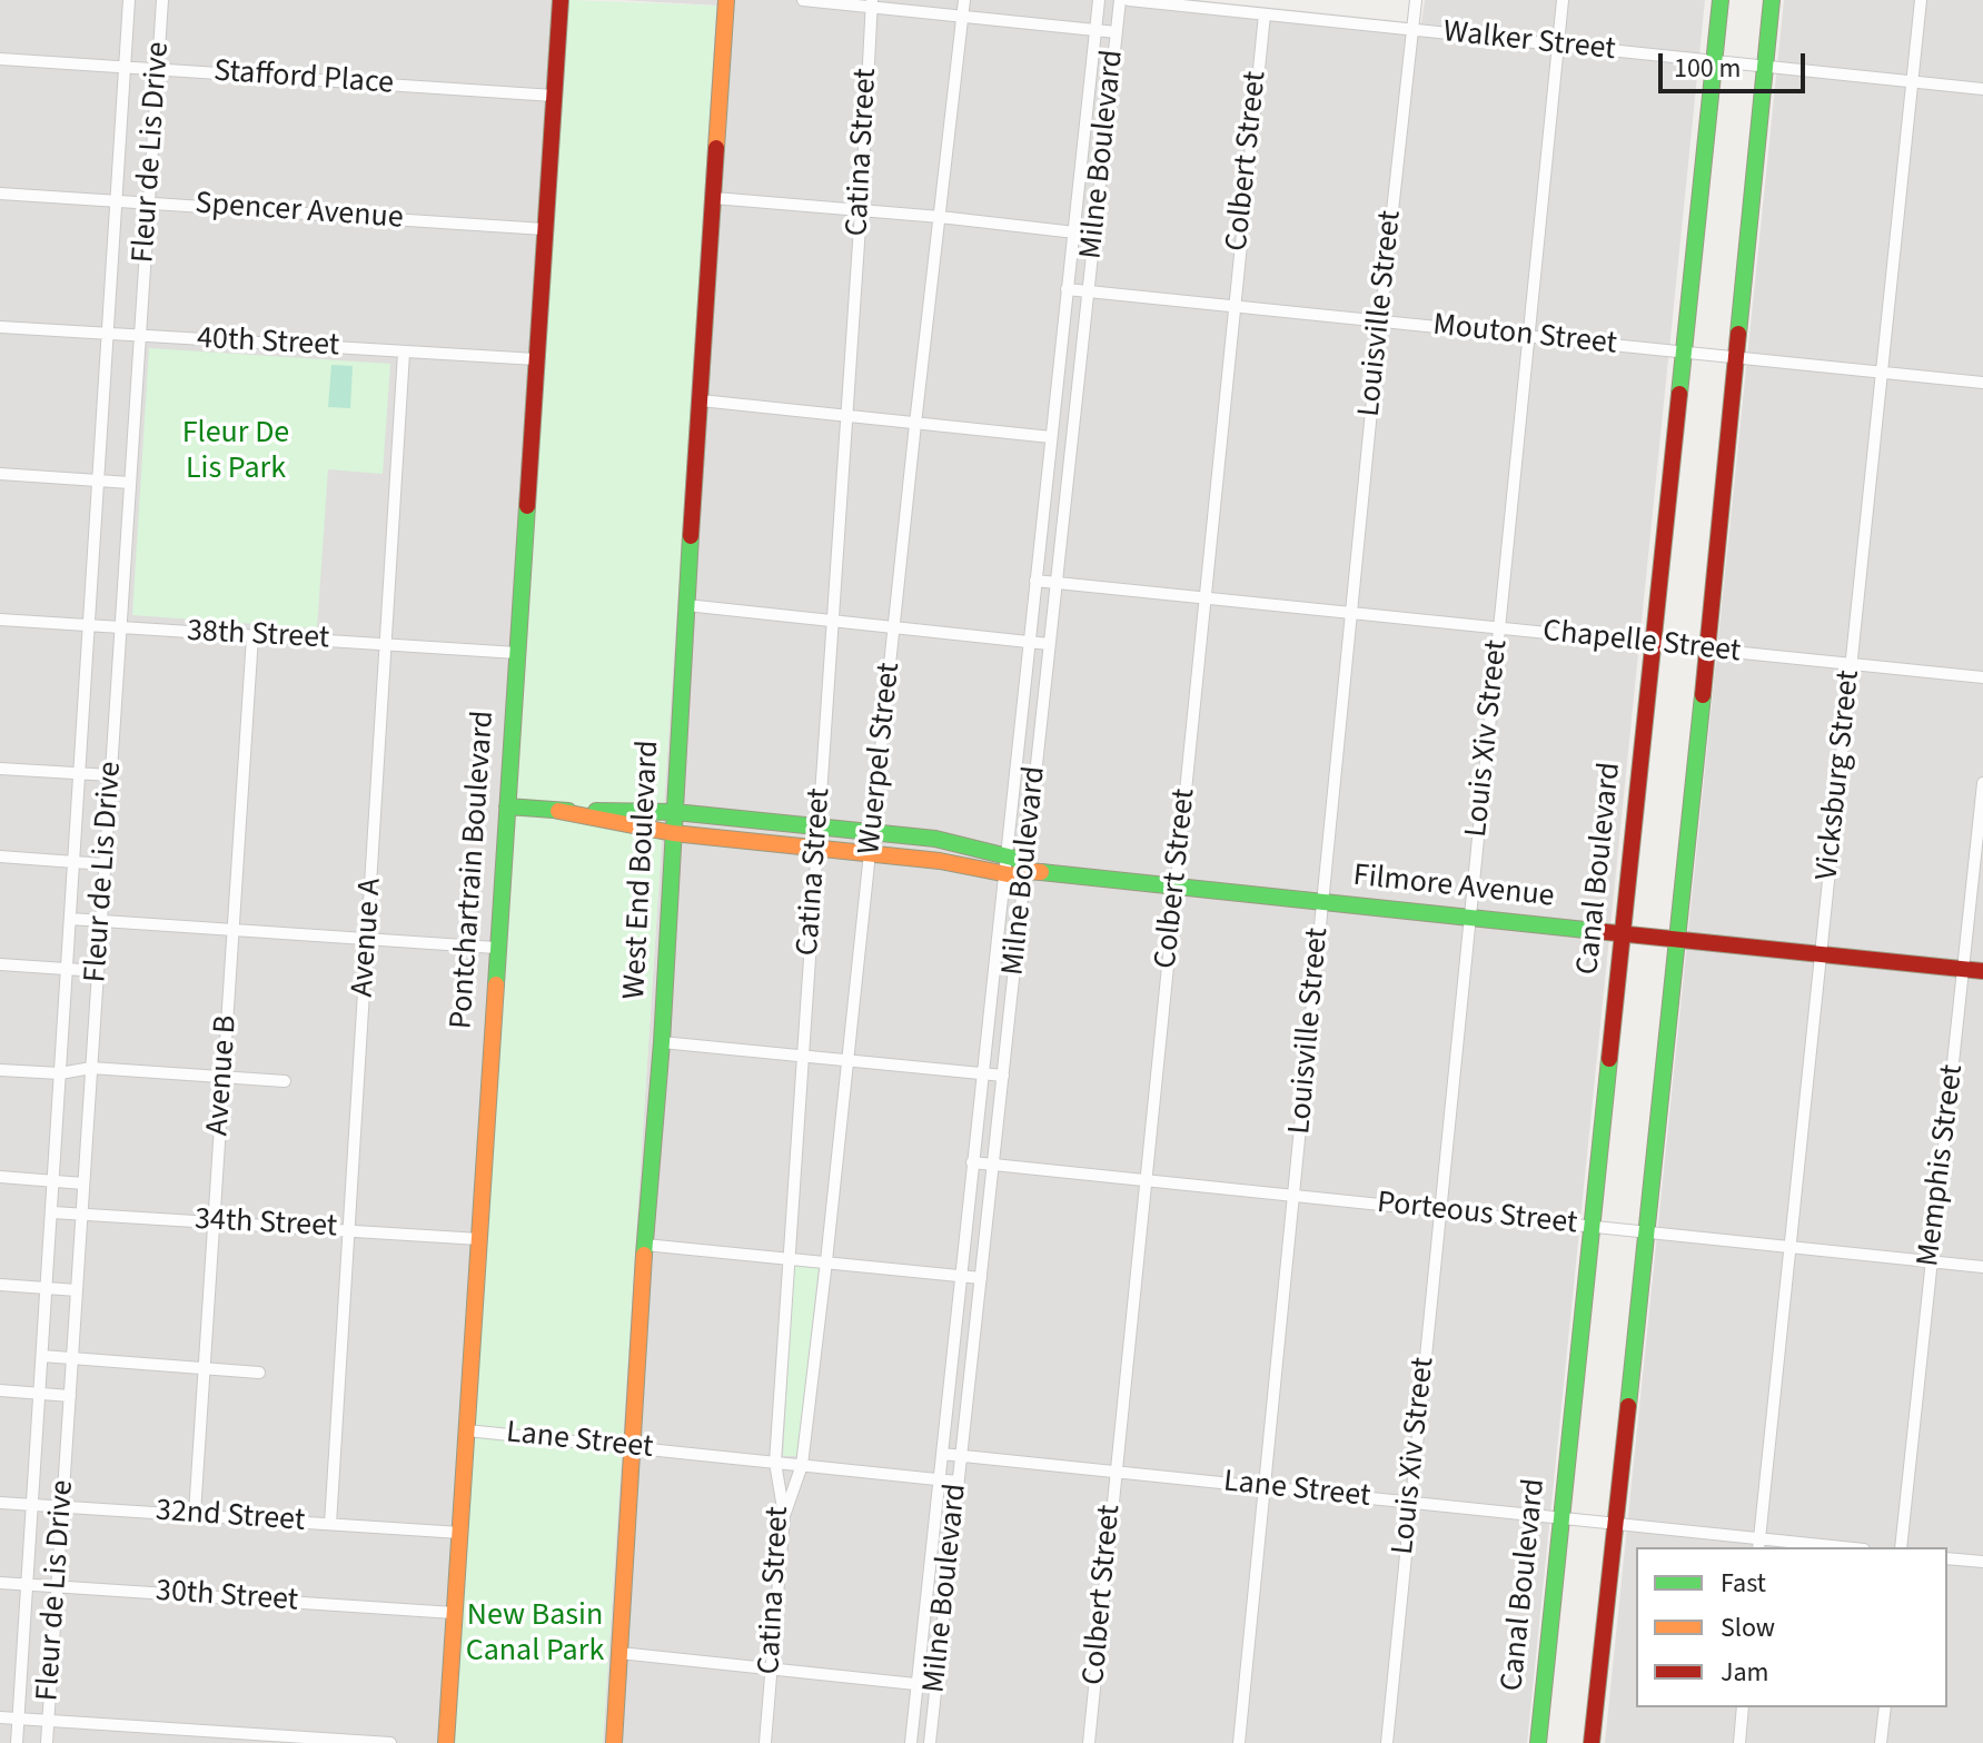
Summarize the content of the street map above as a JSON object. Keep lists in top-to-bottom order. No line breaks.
{"streets":{"main road":["Canal Boulevard","Pontchartrain Boulevard","West End Boulevard","Filmore Avenue"],"street":["Walker Street","Stafford Place","Fleur de Lis Drive","Catina Street","Milne Boulevard","Colbert Street","Spencer Avenue","Louisville Street","Mouton Street","40th Street","38th Street","Chapelle Street","Louis Xiv Street","Wuerpel Street","Vicksburg Street","Avenue A","Avenue B","Memphis Street","Porteous Street","34th Street","Lane Street","32nd Street","30th Street"]},"crossings":[["Walker Street","Colbert Street"],["Walker Street","Louisville Street"],["Walker Street","Louis Xiv Street"],["Walker Street","Vicksburg Street"],["Walker Street","Canal Boulevard"],["Stafford Place","Fleur de Lis Drive"],["Stafford Place","Pontchartrain Boulevard"],["Fleur de Lis Drive","Spencer Avenue"],["Fleur de Lis Drive","40th Street"],["Fleur de Lis Drive","38th Street"],["Fleur de Lis Drive","34th Street"],["Fleur de Lis Drive","32nd Street"],["Fleur de Lis Drive","30th Street"],["Catina Street","Wuerpel Street"],["Catina Street","Filmore Avenue"],["Catina Street","Lane Street"],["Milne Boulevard","Mouton Street"],["Milne Boulevard","Chapelle Street"],["Milne Boulevard","Filmore Avenue"],["Milne Boulevard","Porteous Street"],["Milne Boulevard","Lane Street"],["Colbert Street","Mouton Street"],["Colbert Street","Chapelle Street"],["Colbert Street","Filmore Avenue"],["Colbert Street","Porteous Street"],["Colbert Street","Lane Street"],["Spencer Avenue","Pontchartrain Boulevard"],["Louisville Street","Mouton Street"],["Louisville Street","Chapelle Street"],["Louisville Street","Filmore Avenue"],["Louisville Street","Porteous Street"],["Louisville Street","Lane Street"],["Mouton Street","Louis Xiv Street"],["Mouton Street","Vicksburg Street"],["Mouton Street","Canal Boulevard"],["40th Street","Pontchartrain Boulevard"],["40th Street","Avenue A"],["38th Street","Pontchartrain Boulevard"],["38th Street","Avenue A"],["38th Street","Avenue B"],["Chapelle Street","Louis Xiv Street"],["Chapelle Street","Vicksburg Street"],["Chapelle Street","Canal Boulevard"],["Louis Xiv Street","Filmore Avenue"],["Louis Xiv Street","Porteous Street"],["Louis Xiv Street","Lane Street"],["Wuerpel Street","Filmore Avenue"],["Wuerpel Street","Lane Street"],["Vicksburg Street","Filmore Avenue"],["Vicksburg Street","Porteous Street"],["Vicksburg Street","Lane Street"],["Canal Boulevard","Filmore Avenue"],["Canal Boulevard","Porteous Street"],["Canal Boulevard","Lane Street"],["Pontchartrain Boulevard","Filmore Avenue"],["Pontchartrain Boulevard","34th Street"],["Pontchartrain Boulevard","Lane Street"],["Pontchartrain Boulevard","32nd Street"],["Pontchartrain Boulevard","30th Street"],["West End Boulevard","Filmore Avenue"],["West End Boulevard","Lane Street"],["Filmore Avenue","Memphis Street"],["Avenue A","34th Street"],["Avenue A","32nd Street"],["Avenue B","34th Street"],["Avenue B","32nd Street"],["Memphis Street","Porteous Street"]],"parks":["Fleur De Lis Park","New Basin Canal Park"],"legend":["Fast","Slow","Jam"],"scale_bar":"100 m"}
